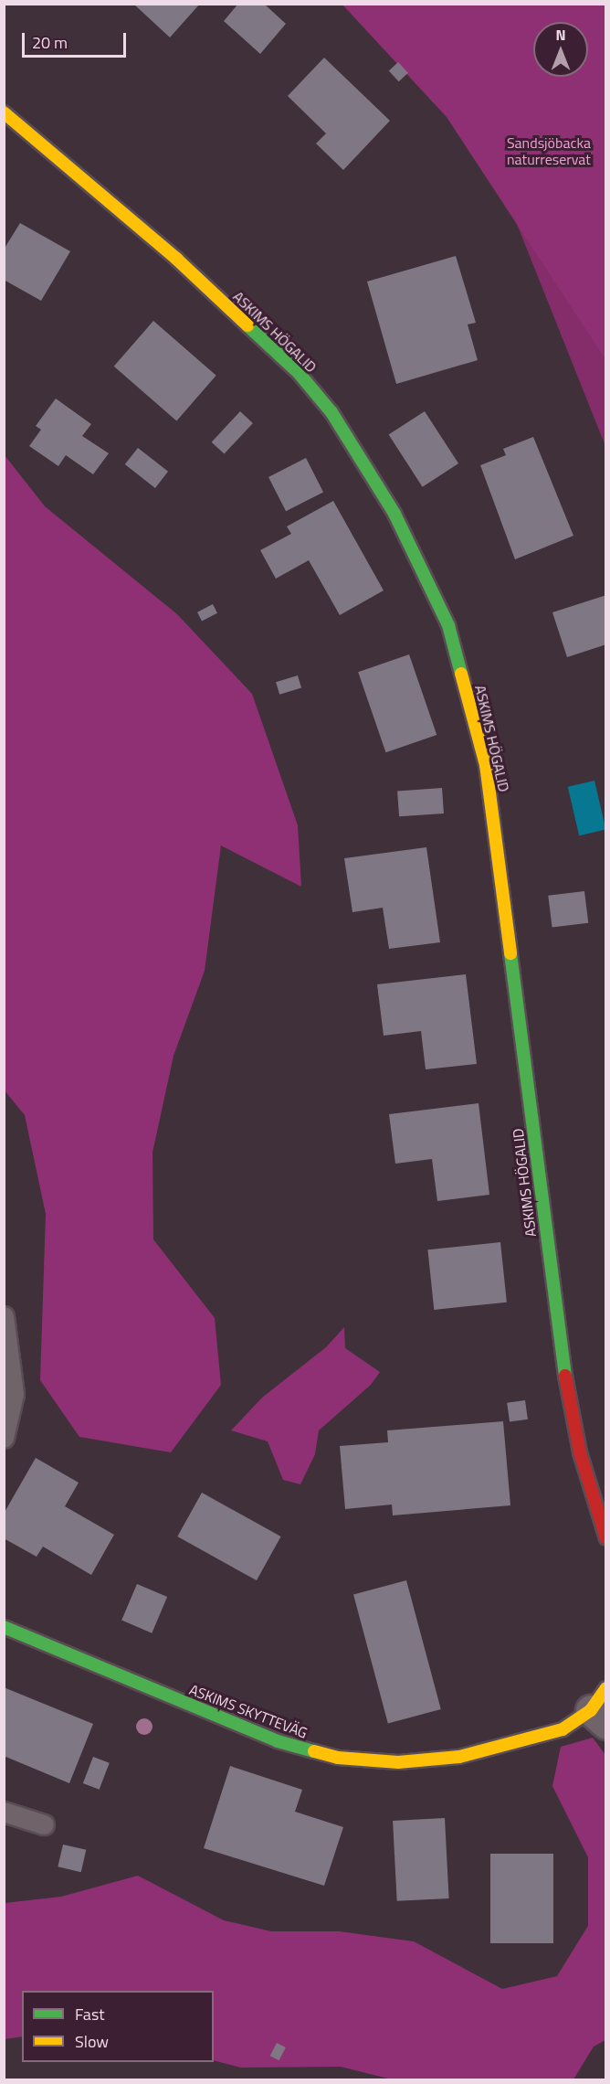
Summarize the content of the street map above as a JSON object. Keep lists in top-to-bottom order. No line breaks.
{"streets":{"street":["ASKIMS HÖGALID","ASKIMS SKYTTEVÄG"]},"parks":["Sandsjöbacka naturreservat"],"legend":["Fast","Slow"],"scale_bar":"20 m","north":"top"}
